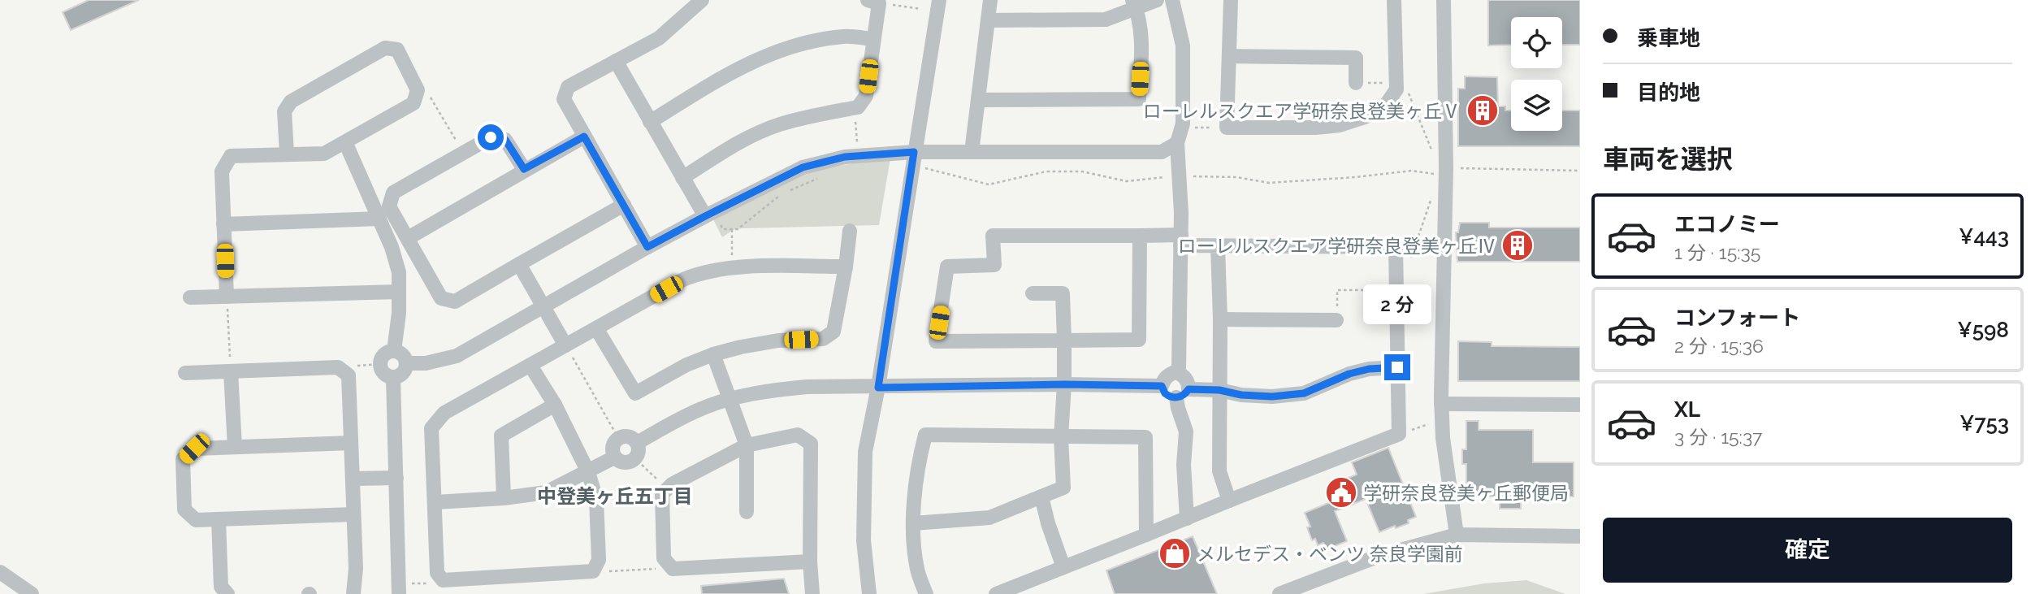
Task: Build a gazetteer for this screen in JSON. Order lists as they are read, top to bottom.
{
  "districts": ["中登美ヶ丘五丁目"],
  "places": {
    "building": ["ローレルスクエア学研奈良登美ヶ丘Ⅴ", "ローレルスクエア学研奈良登美ヶ丘Ⅳ"],
    "public building": ["学研奈良登美ヶ丘郵便局"],
    "shop": ["メルセデス・ベンツ 奈良学園前"]
  },
  "page": {
    "banner": ["乗車地", "目的地"],
    "heading": "車両を選択",
    "list": [
      {
        "name": "エコノミー",
        "note": "1 分 · 15:35",
        "value": "¥443"
      },
      {
        "name": "コンフォート",
        "note": "2 分 · 15:36",
        "value": "¥598"
      },
      {
        "name": "XL",
        "note": "3 分 · 15:37",
        "value": "¥753"
      }
    ],
    "bubble": "2 分",
    "buttons": "確定"
  }
}
